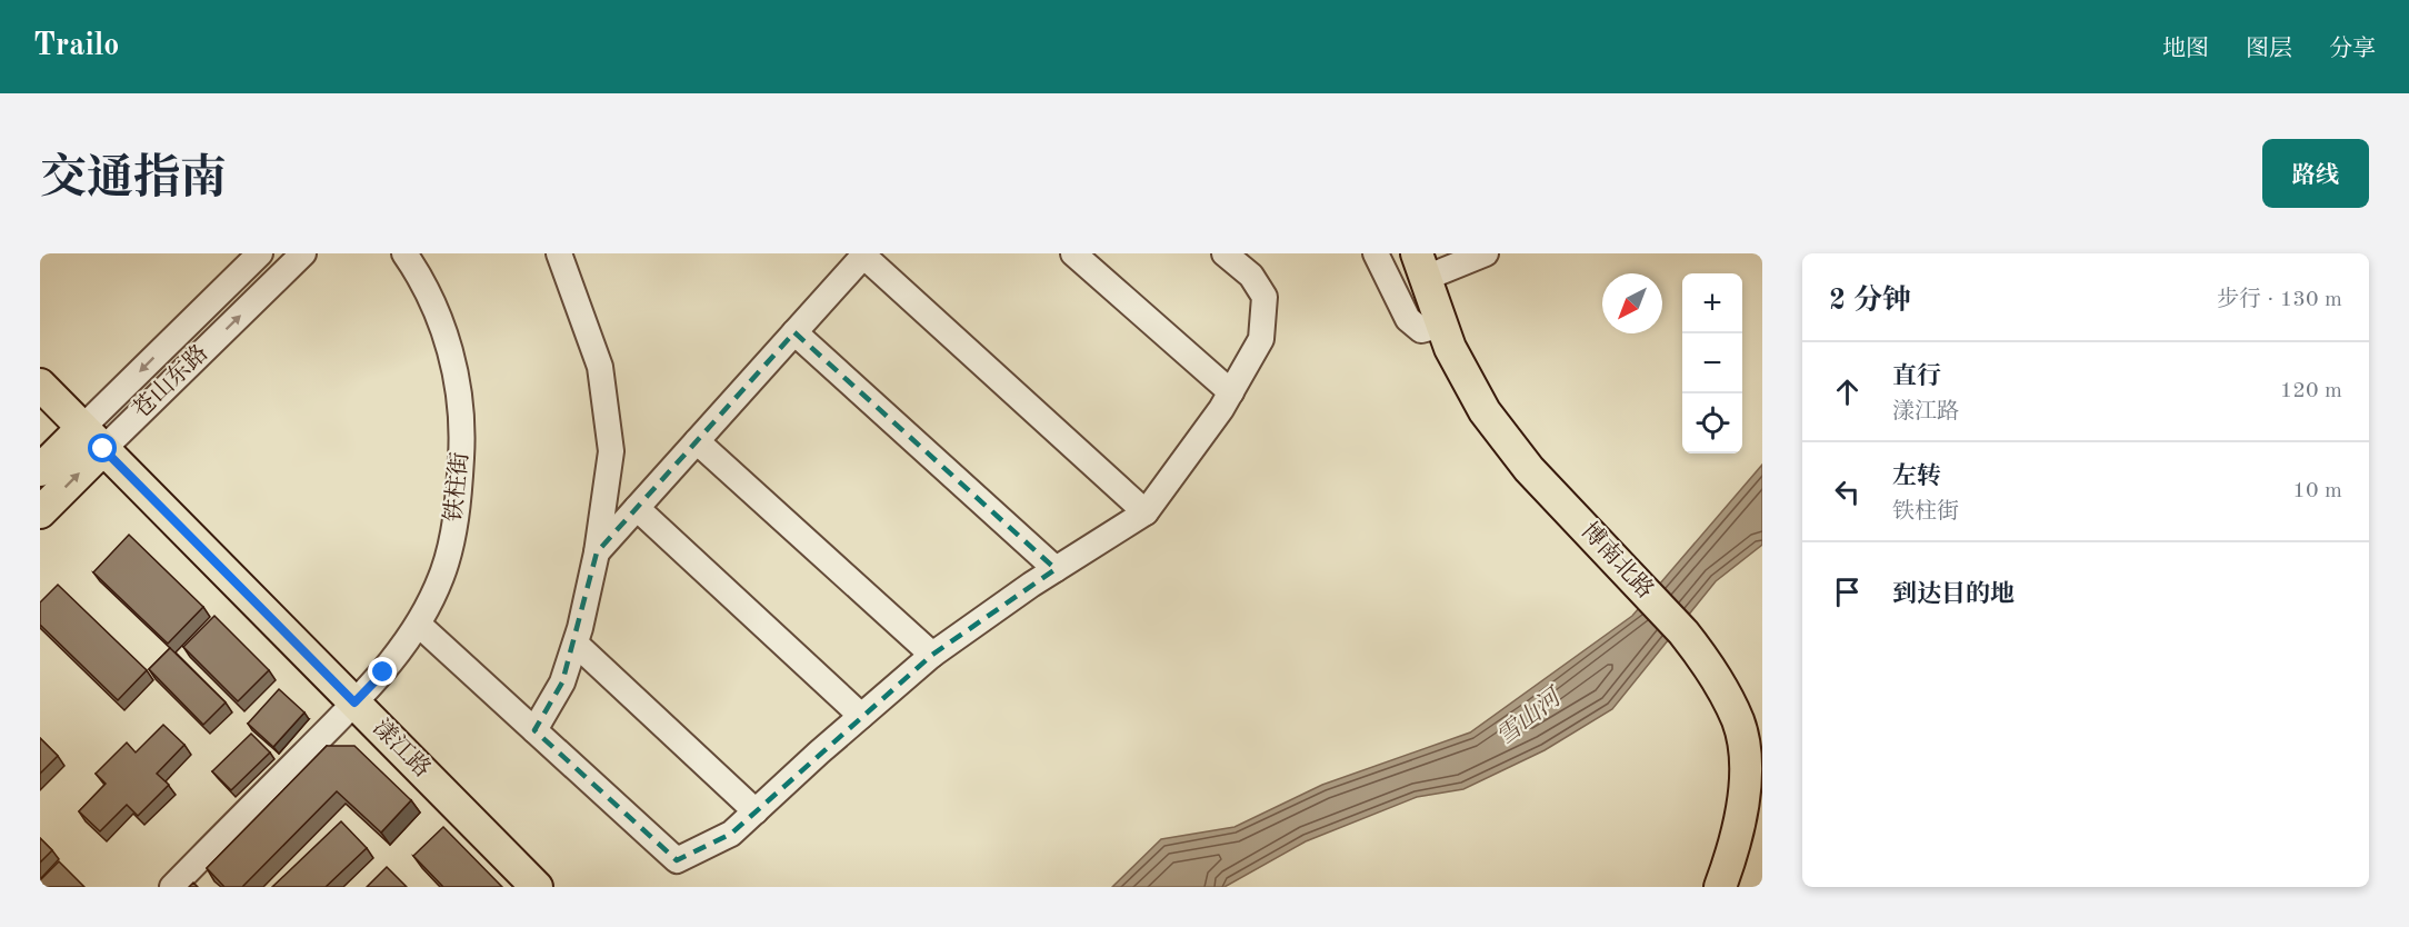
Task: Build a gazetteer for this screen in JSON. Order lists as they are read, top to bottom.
{
  "streets": {
    "main road": ["苍山东路", "博南北路", "漾江路"],
    "street": ["铁柱街"]
  },
  "crossings": [
    ["苍山东路", "漾江路"],
    ["铁柱街", "漾江路"]
  ],
  "water": ["雪山河"],
  "north": "bottom left",
  "page": {
    "header": "Trailo",
    "nav": ["地图", "图层", "分享"],
    "title": "交通指南",
    "buttons": "路线",
    "heading": ["2 分钟", "步行 · 130 m"],
    "map_buttons": ["+", "−"],
    "list": [
      ["直行", "漾江路", "120 m"],
      ["左转", "铁柱街", "10 m"],
      "到达目的地"
    ]
  }
}
